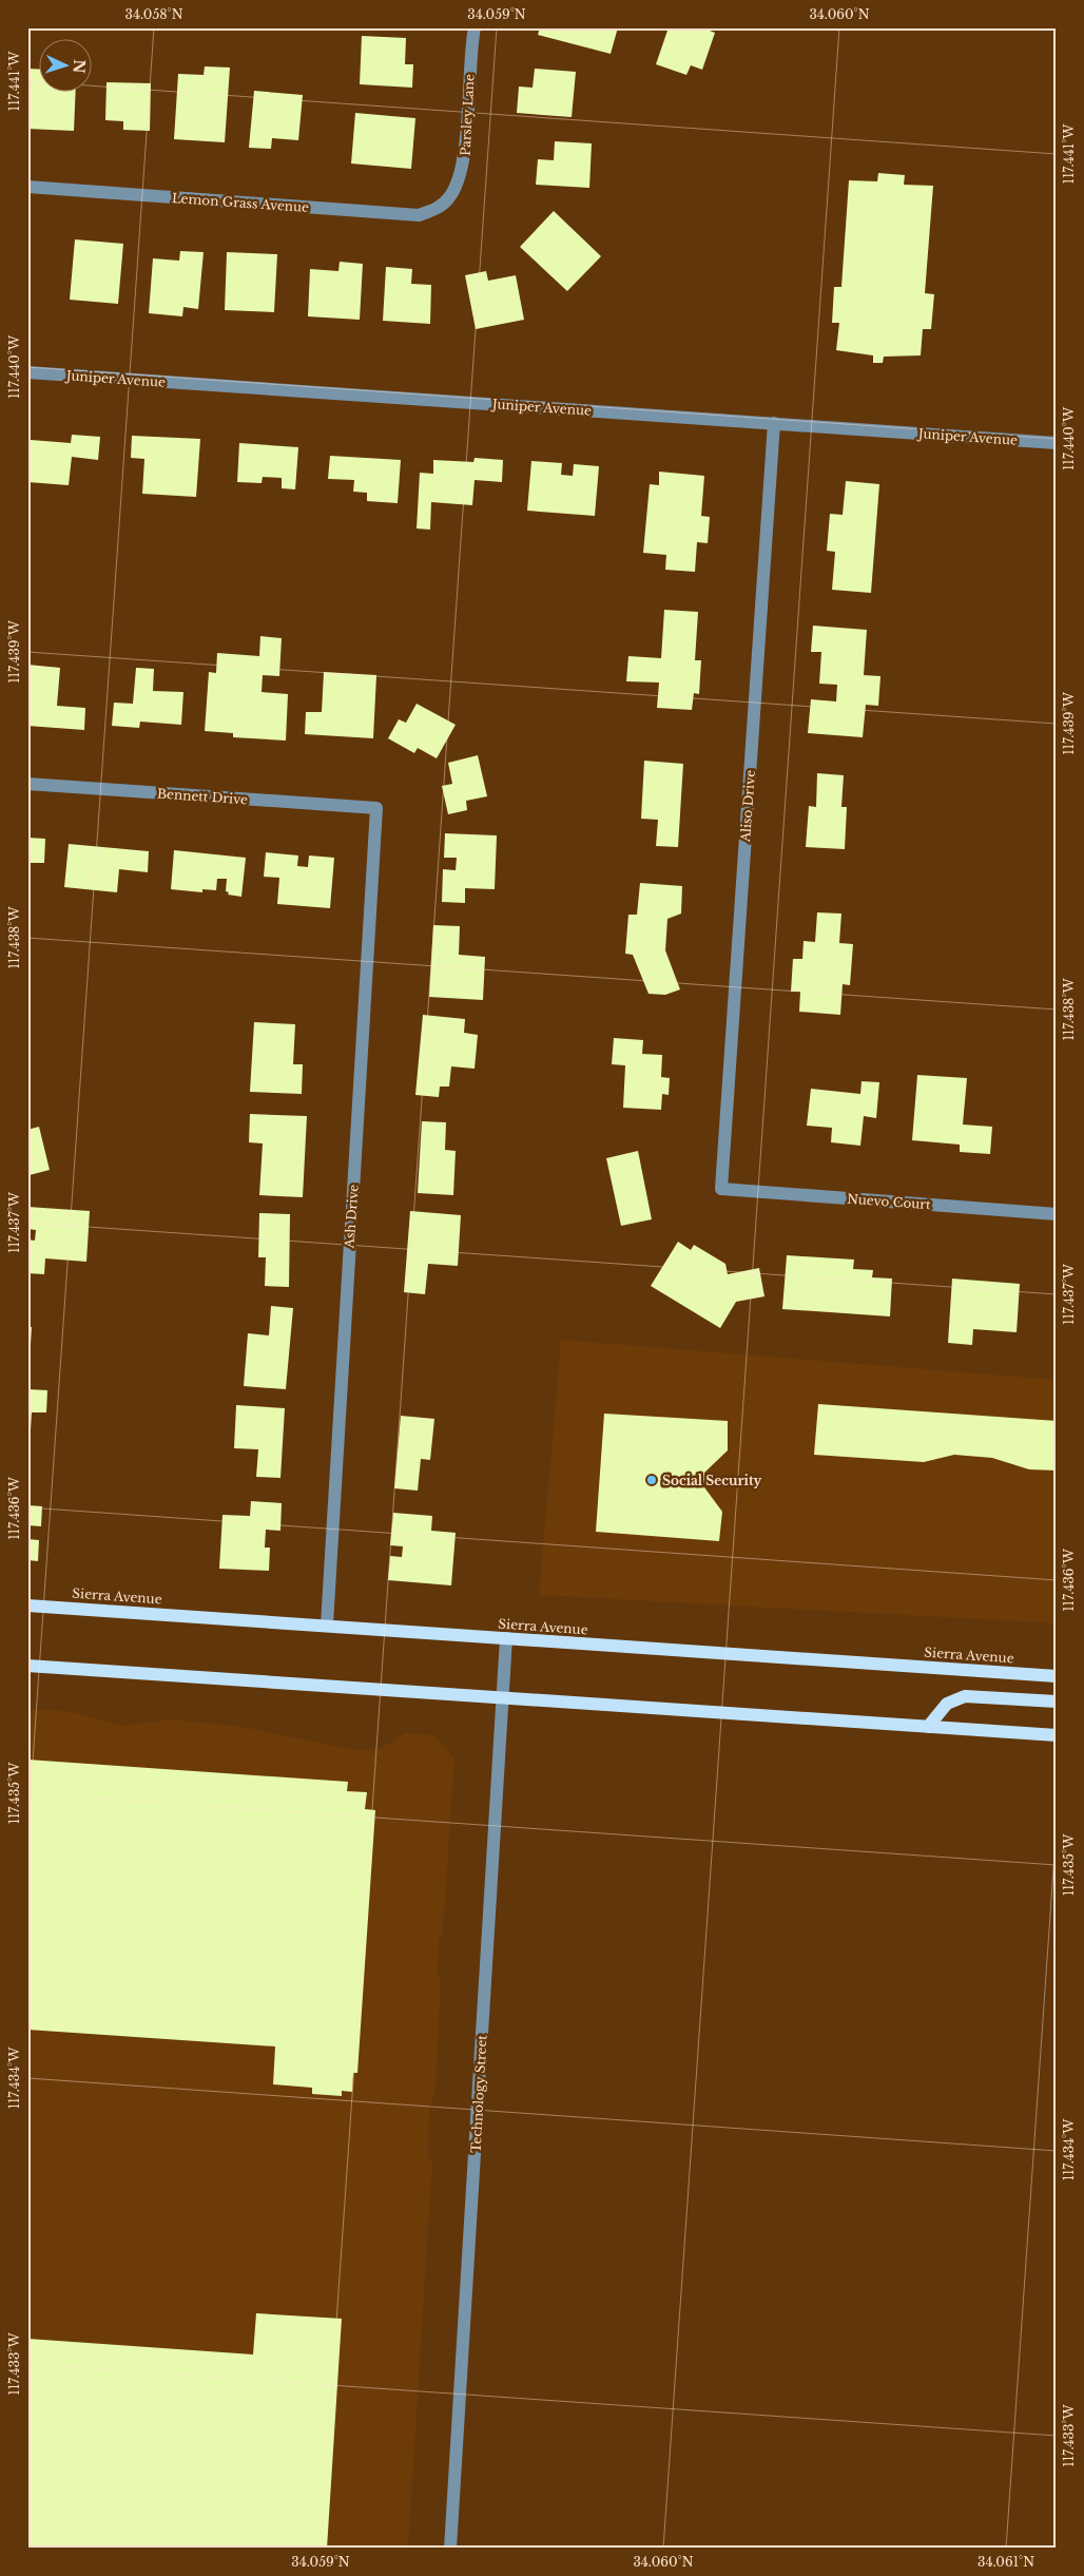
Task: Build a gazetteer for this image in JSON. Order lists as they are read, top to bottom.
{
  "streets": {
    "main road": ["Sierra Avenue"],
    "street": [
      "Parsley Lane",
      "Lemon Grass Avenue",
      "Juniper Avenue",
      "Bennett Drive",
      "Aliso Drive",
      "Nuevo Court",
      "Ash Drive",
      "Technology Street"
    ]
  },
  "crossings": [
    ["Parsley Lane", "Lemon Grass Avenue"],
    ["Juniper Avenue", "Aliso Drive"],
    ["Bennett Drive", "Ash Drive"],
    ["Aliso Drive", "Nuevo Court"],
    ["Ash Drive", "Sierra Avenue"],
    ["Sierra Avenue", "Technology Street"]
  ],
  "places": ["Social Security"],
  "north": "right",
  "coordinates": [
    "34.058°N",
    "34.059°N",
    "34.060°N",
    "117.441°W",
    "117.440°W",
    "117.439°W",
    "117.438°W",
    "117.437°W",
    "117.436°W",
    "117.435°W",
    "117.434°W",
    "117.433°W",
    "34.061°N"
  ]
}
